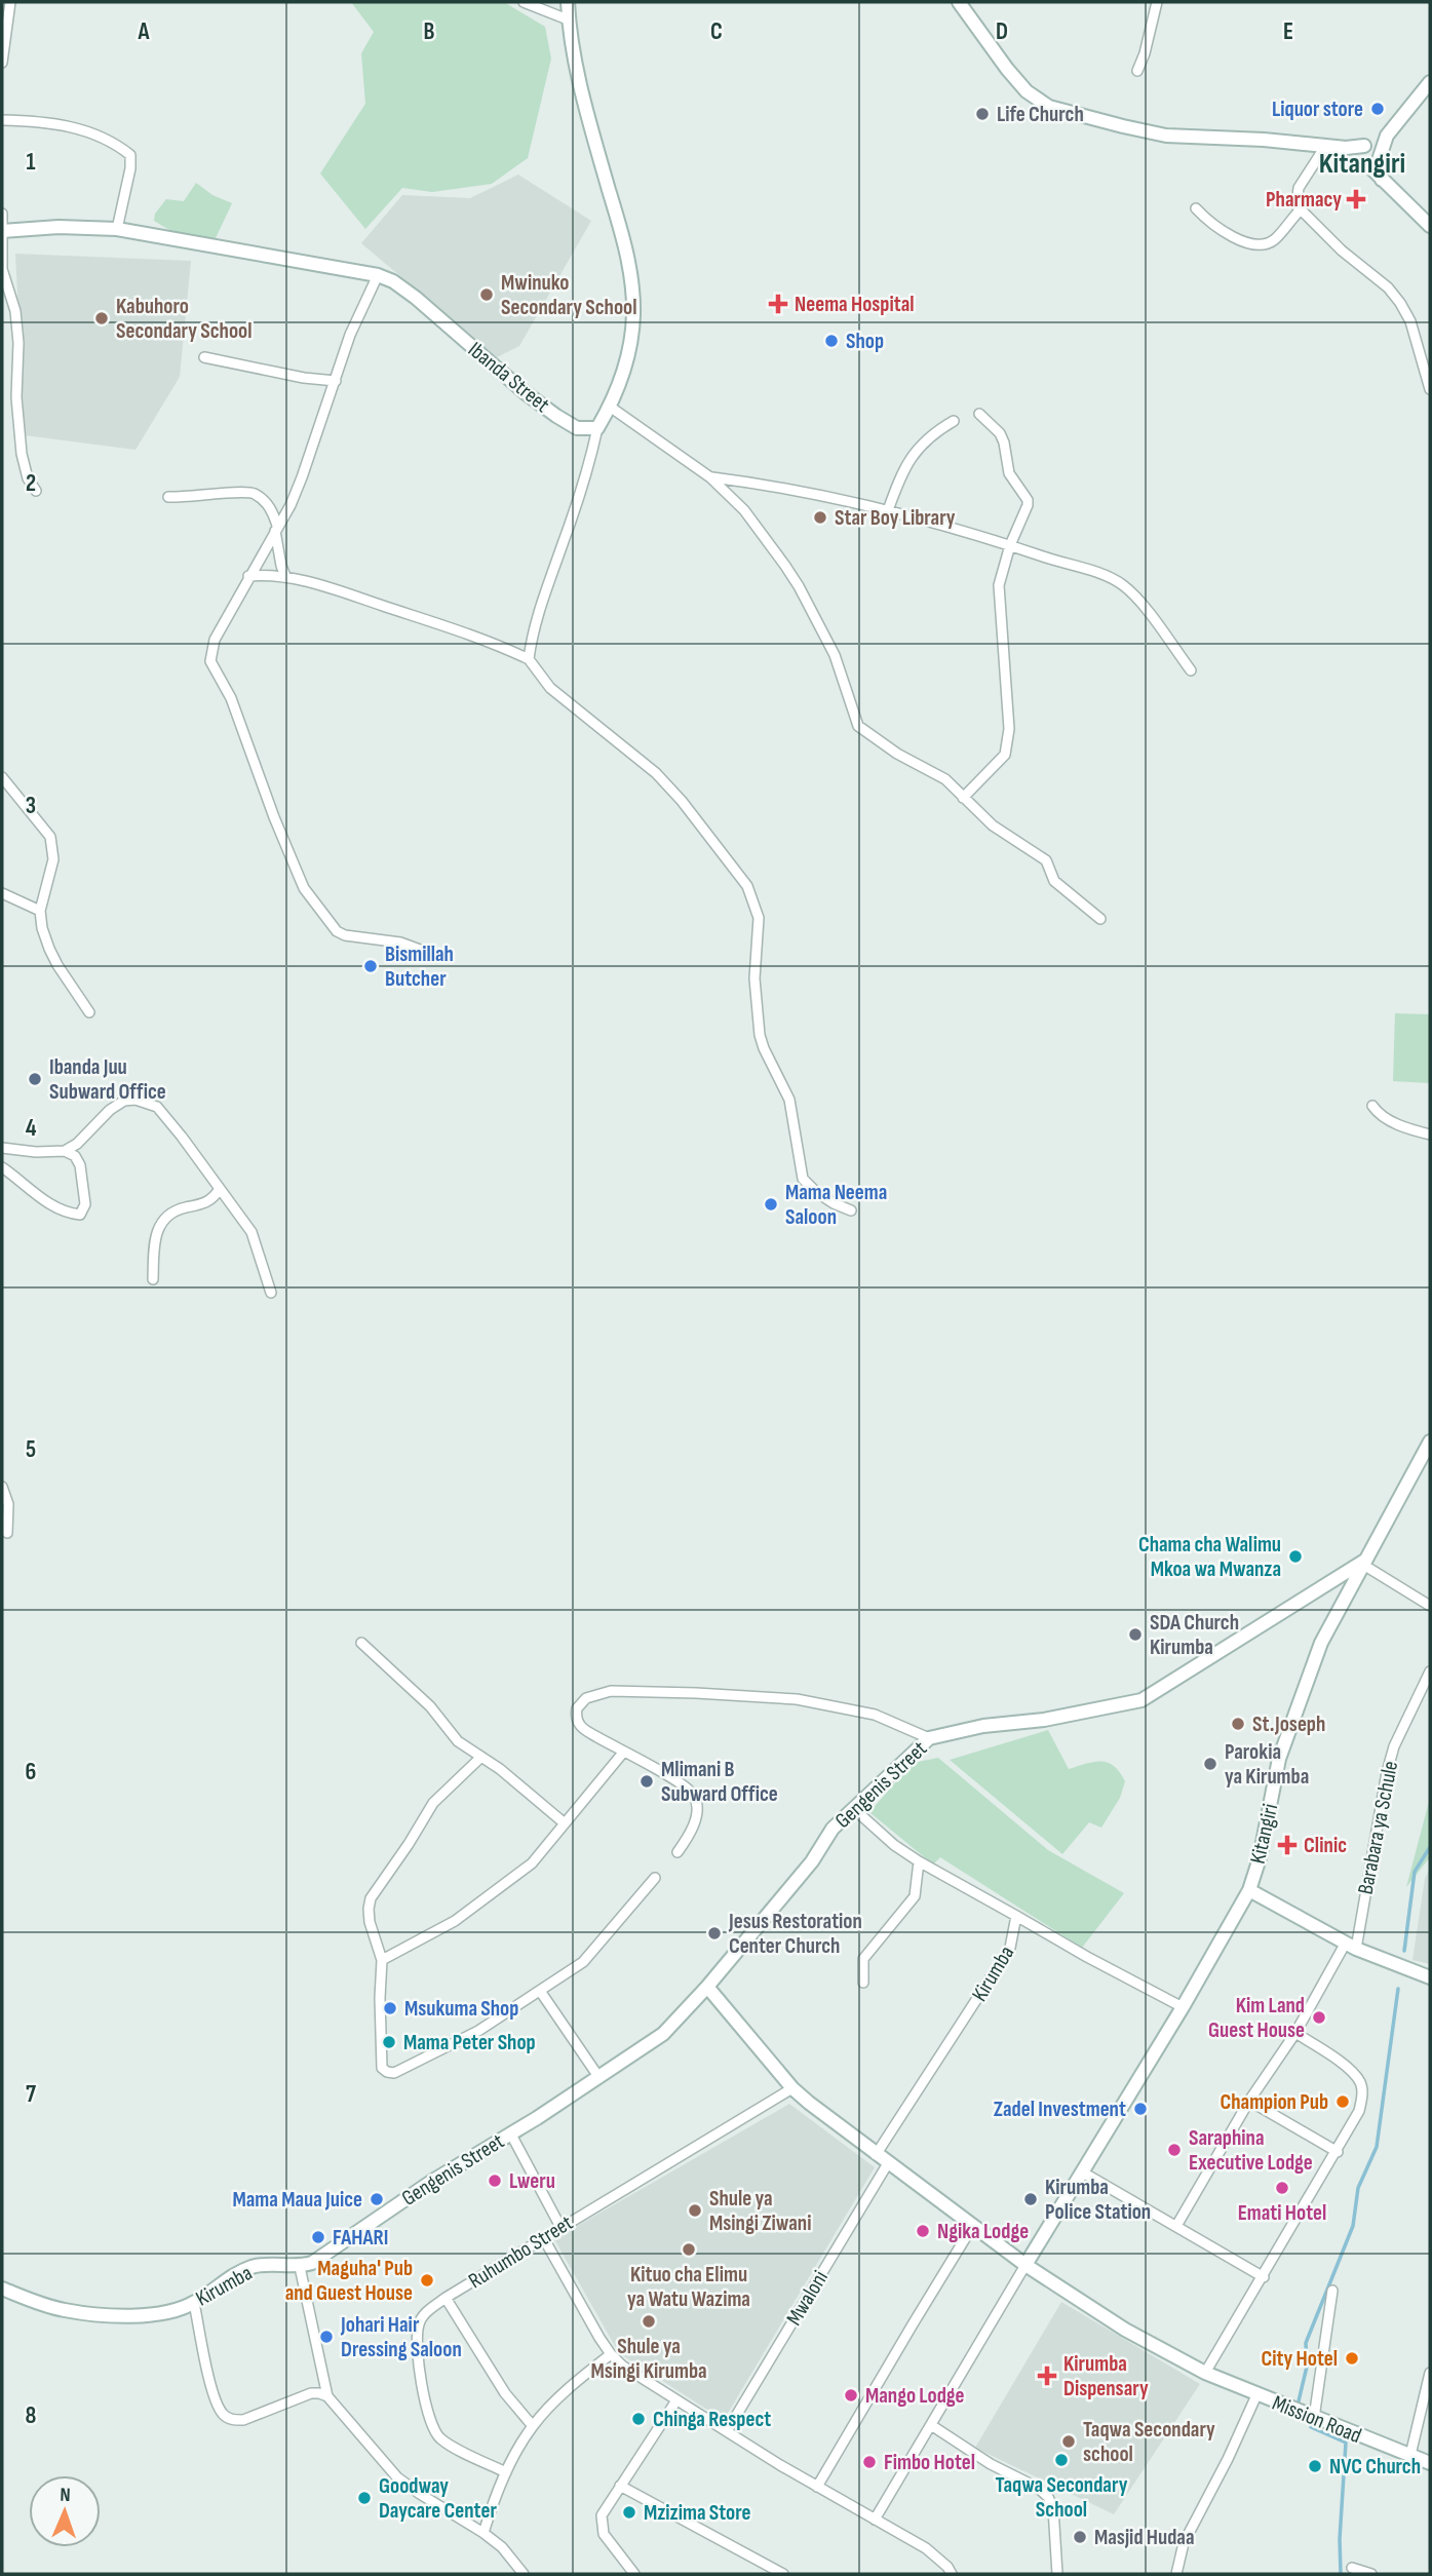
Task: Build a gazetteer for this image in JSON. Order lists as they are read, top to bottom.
{
  "streets": {
    "street": [
      "Ibanda Street",
      "Gengenis Street",
      "Barabara ya Schule",
      "Kitangiri",
      "Kirumba",
      "Ruhumbo Street",
      "Mwaloni",
      "Mission Road"
    ]
  },
  "crossings": [
    ["Gengenis Street", "Kitangiri"],
    ["Gengenis Street", "Kirumba"],
    ["Kitangiri", "Mission Road"]
  ],
  "districts": ["Kitangiri"],
  "places": {
    "other": [
      "Liquor store",
      "Life Church",
      "Mwinuko Secondary School",
      "Kabuhoro Secondary School",
      "Shop",
      "Star Boy Library",
      "Bismillah Butcher",
      "Ibanda Juu Subward Office",
      "Mama Neema Saloon",
      "Chama cha Walimu Mkoa wa Mwanza",
      "SDA Church Kirumba",
      "St.Joseph",
      "Parokia ya Kirumba",
      "Mlimani B Subward Office",
      "Jesus Restoration Center Church",
      "Msukuma Shop",
      "Kim Land Guest House",
      "Mama Peter Shop",
      "Champion Pub",
      "Zadel Investment",
      "Saraphina Executive Lodge",
      "Lweru",
      "Emati Hotel",
      "Mama Maua Juice",
      "Kirumba Police Station",
      "Shule ya Msingi Ziwani",
      "Ngika Lodge",
      "FAHARI",
      "Kituo cha Elimu ya Watu Wazima",
      "Maguha' Pub and Guest House",
      "Shule ya Msingi Kirumba",
      "Johari Hair Dressing Saloon",
      "City Hotel",
      "Mango Lodge",
      "Chinga Respect",
      "Taqwa Secondary school",
      "Taqwa Secondary School",
      "Fimbo Hotel",
      "NVC Church",
      "Goodway Daycare Center",
      "Mzizima Store",
      "Masjid Hudaa"
    ],
    "health": [
      "Pharmacy",
      "Neema Hospital",
      "Clinic",
      "Kirumba Dispensary"
    ]
  },
  "north": "top",
  "grid": {
    "columns": [
      "A",
      "B",
      "C",
      "D",
      "E"
    ],
    "rows": [
      "1",
      "2",
      "3",
      "4",
      "5",
      "6",
      "7",
      "8"
    ]
  }
}
